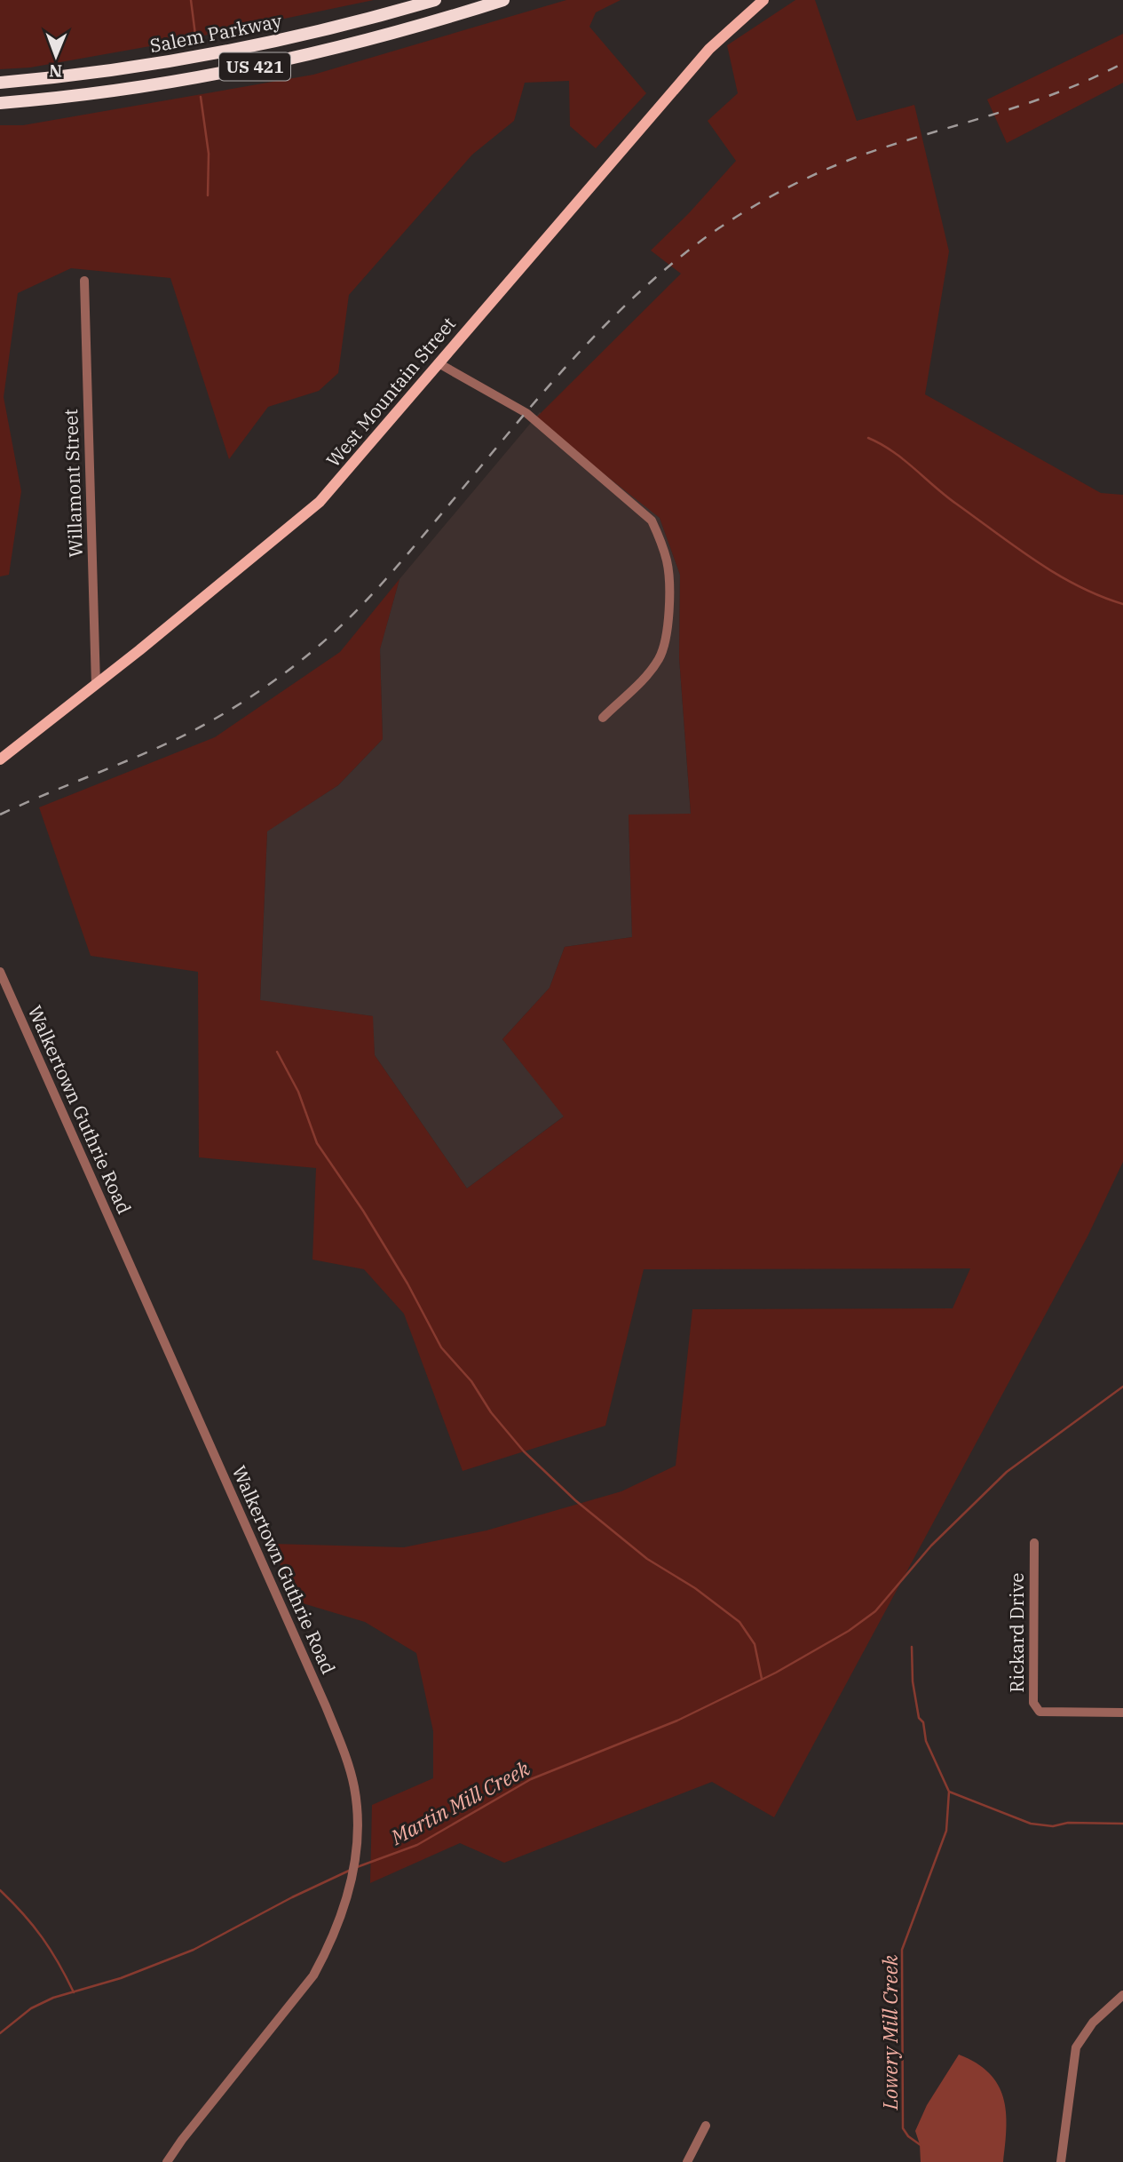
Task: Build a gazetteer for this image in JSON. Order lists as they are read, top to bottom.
{
  "streets": {
    "highway": ["Salem Parkway", "US 421"],
    "main road": ["West Mountain Street"],
    "street": ["Willamont Street", "Walkertown Guthrie Road", "Rickard Drive"]
  },
  "crossings": [
    ["West Mountain Street", "Willamont Street"]
  ],
  "water": ["Martin Mill Creek", "Lowery Mill Creek"],
  "north": "bottom"
}
